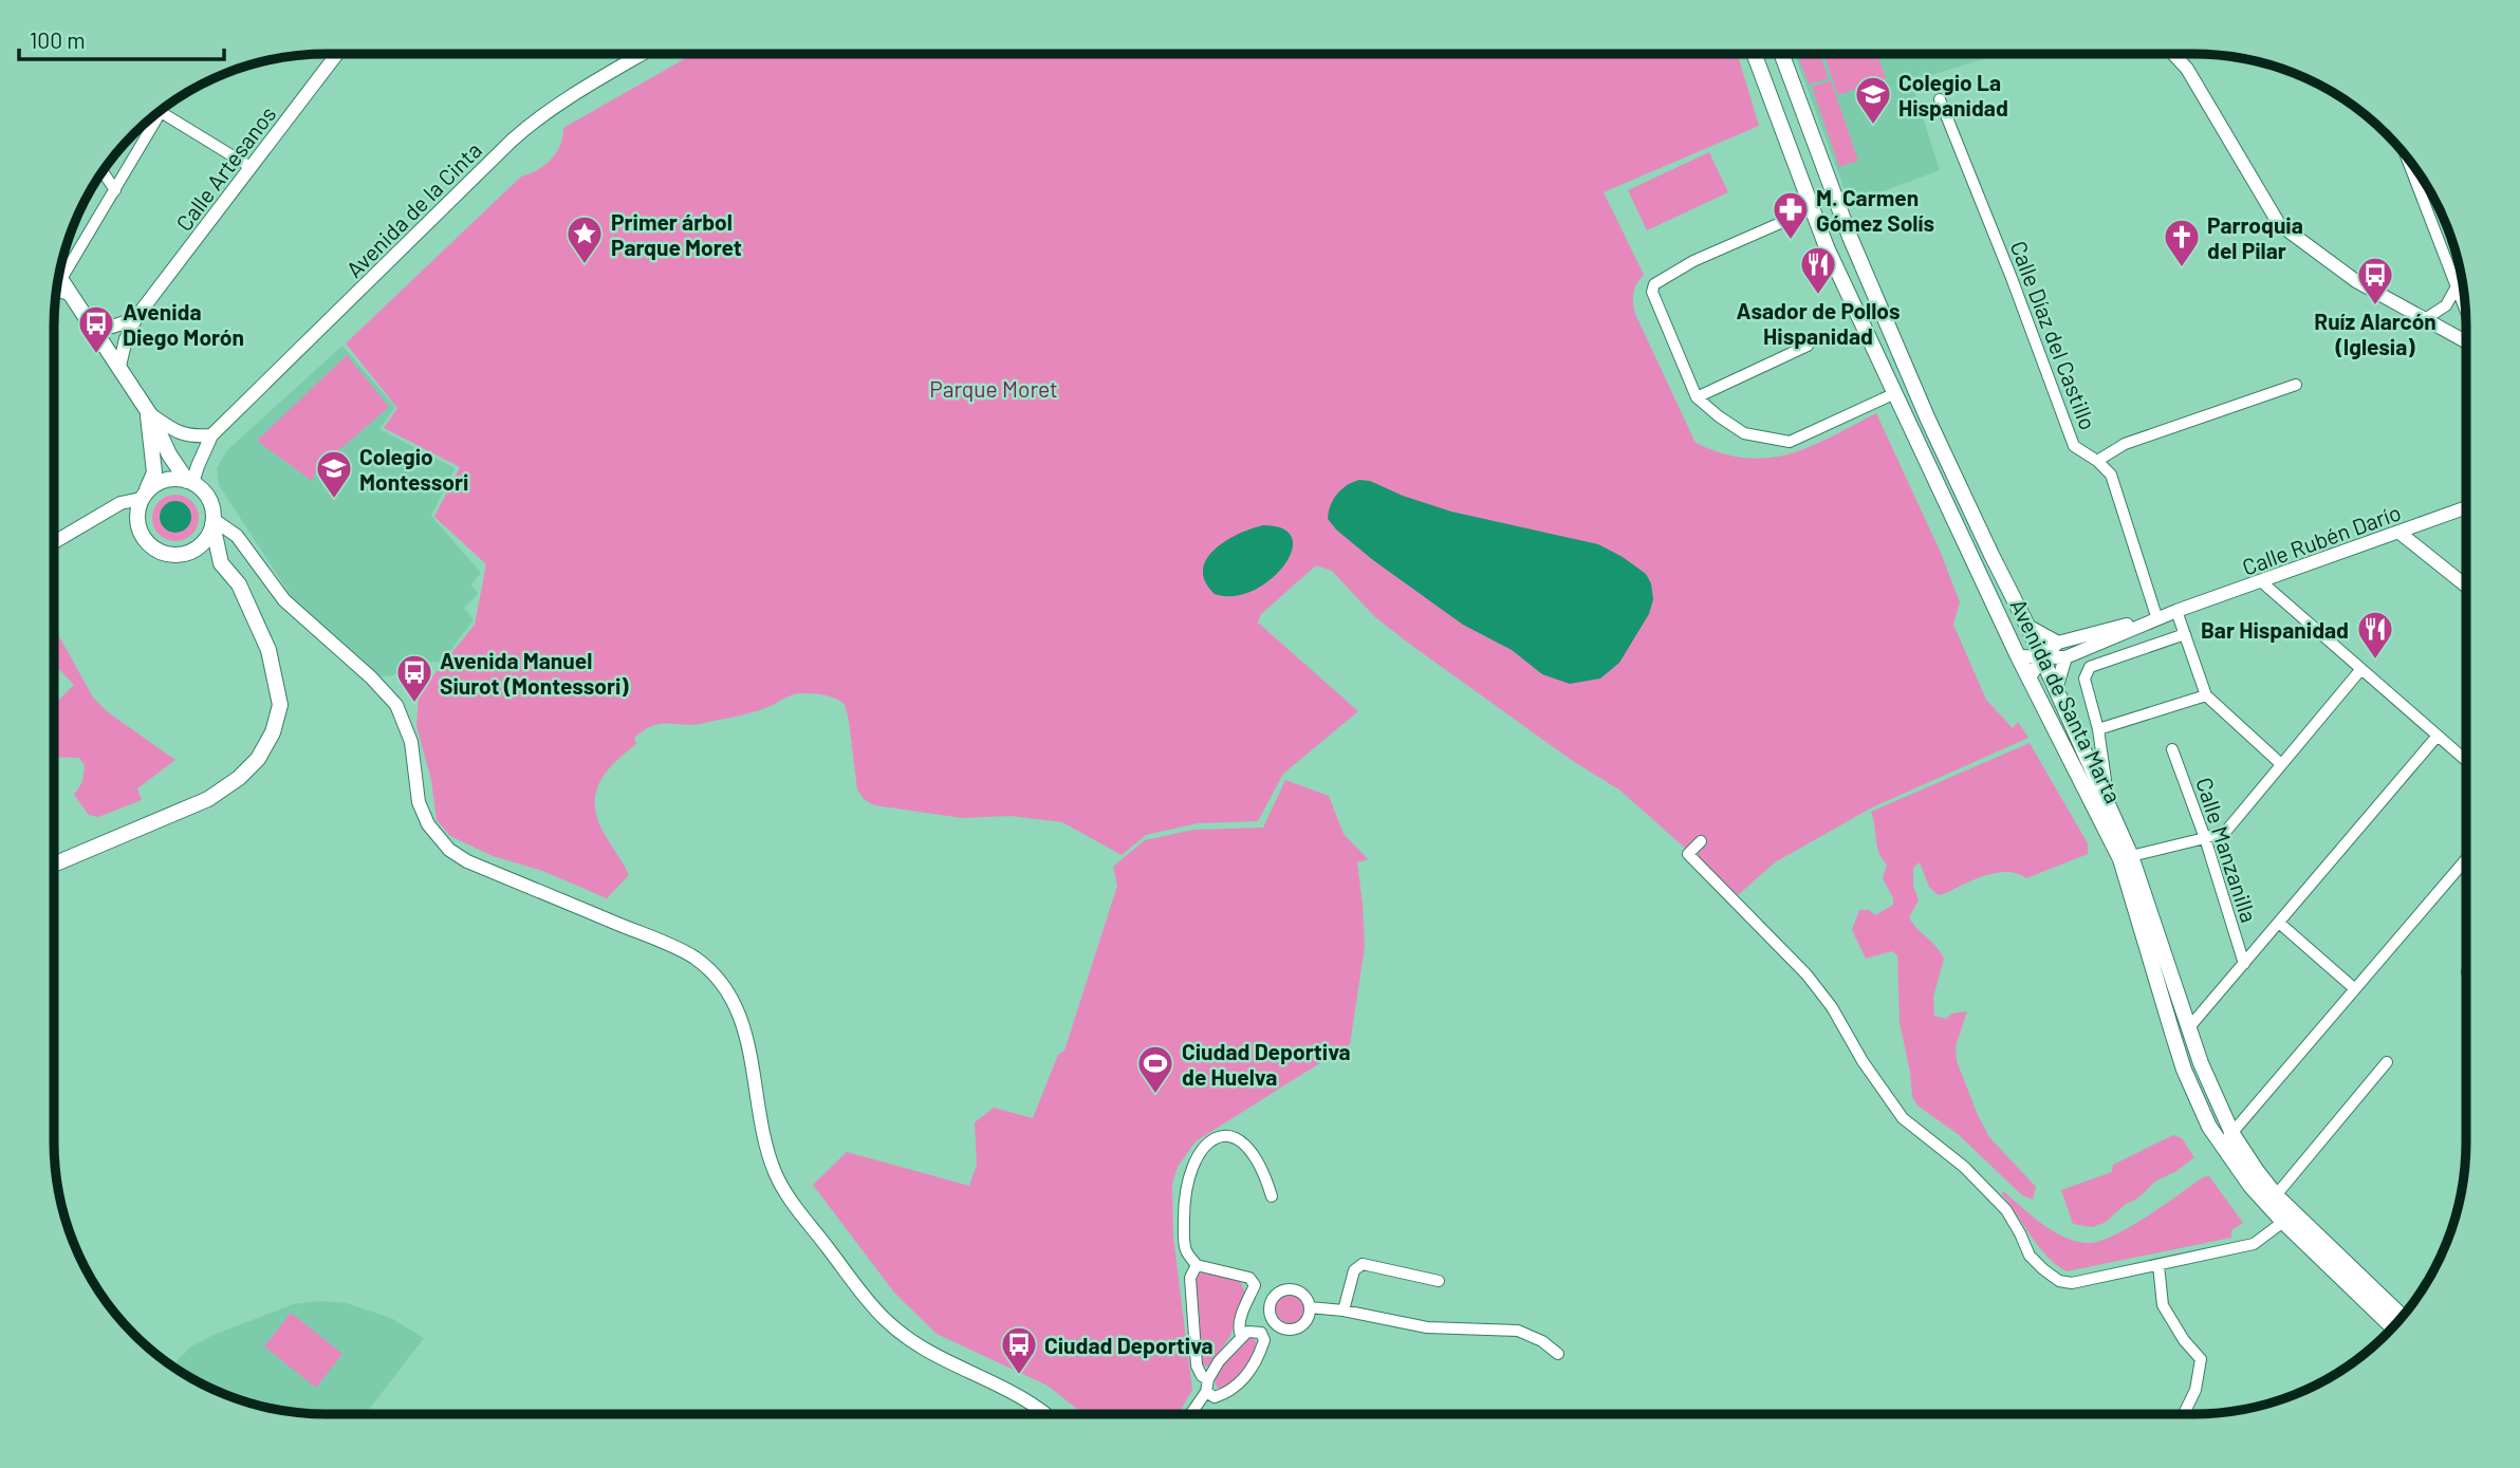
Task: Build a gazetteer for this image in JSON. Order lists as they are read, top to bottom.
{
  "streets": {
    "main road": ["Avenida de Santa Marta"],
    "street": [
      "Calle Artesanos",
      "Avenida de la Cinta",
      "Calle Díaz del Castillo",
      "Calle Rubén Darío",
      "Calle Manzanilla"
    ]
  },
  "crossings": [
    ["Calle Díaz del Castillo", "Calle Rubén Darío"],
    ["Calle Rubén Darío", "Avenida de Santa Marta"]
  ],
  "parks": ["Parque Moret"],
  "places": {
    "school or university": ["Colegio La Hispanidad", "Colegio Montessori"],
    "pharmacy": ["M. Carmen Gómez Solís"],
    "place": ["Primer árbol Parque Moret"],
    "church": ["Parroquia del Pilar"],
    "restaurant": ["Asador de Pollos Hispanidad", "Bar Hispanidad"],
    "bus stop": [
      "Ruíz Alarcón (Iglesia)",
      "Avenida Diego Morón",
      "Avenida Manuel Siurot (Montessori)",
      "Ciudad Deportiva"
    ],
    "sports": ["Ciudad Deportiva de Huelva"]
  },
  "scale_bar": "100 m"
}
